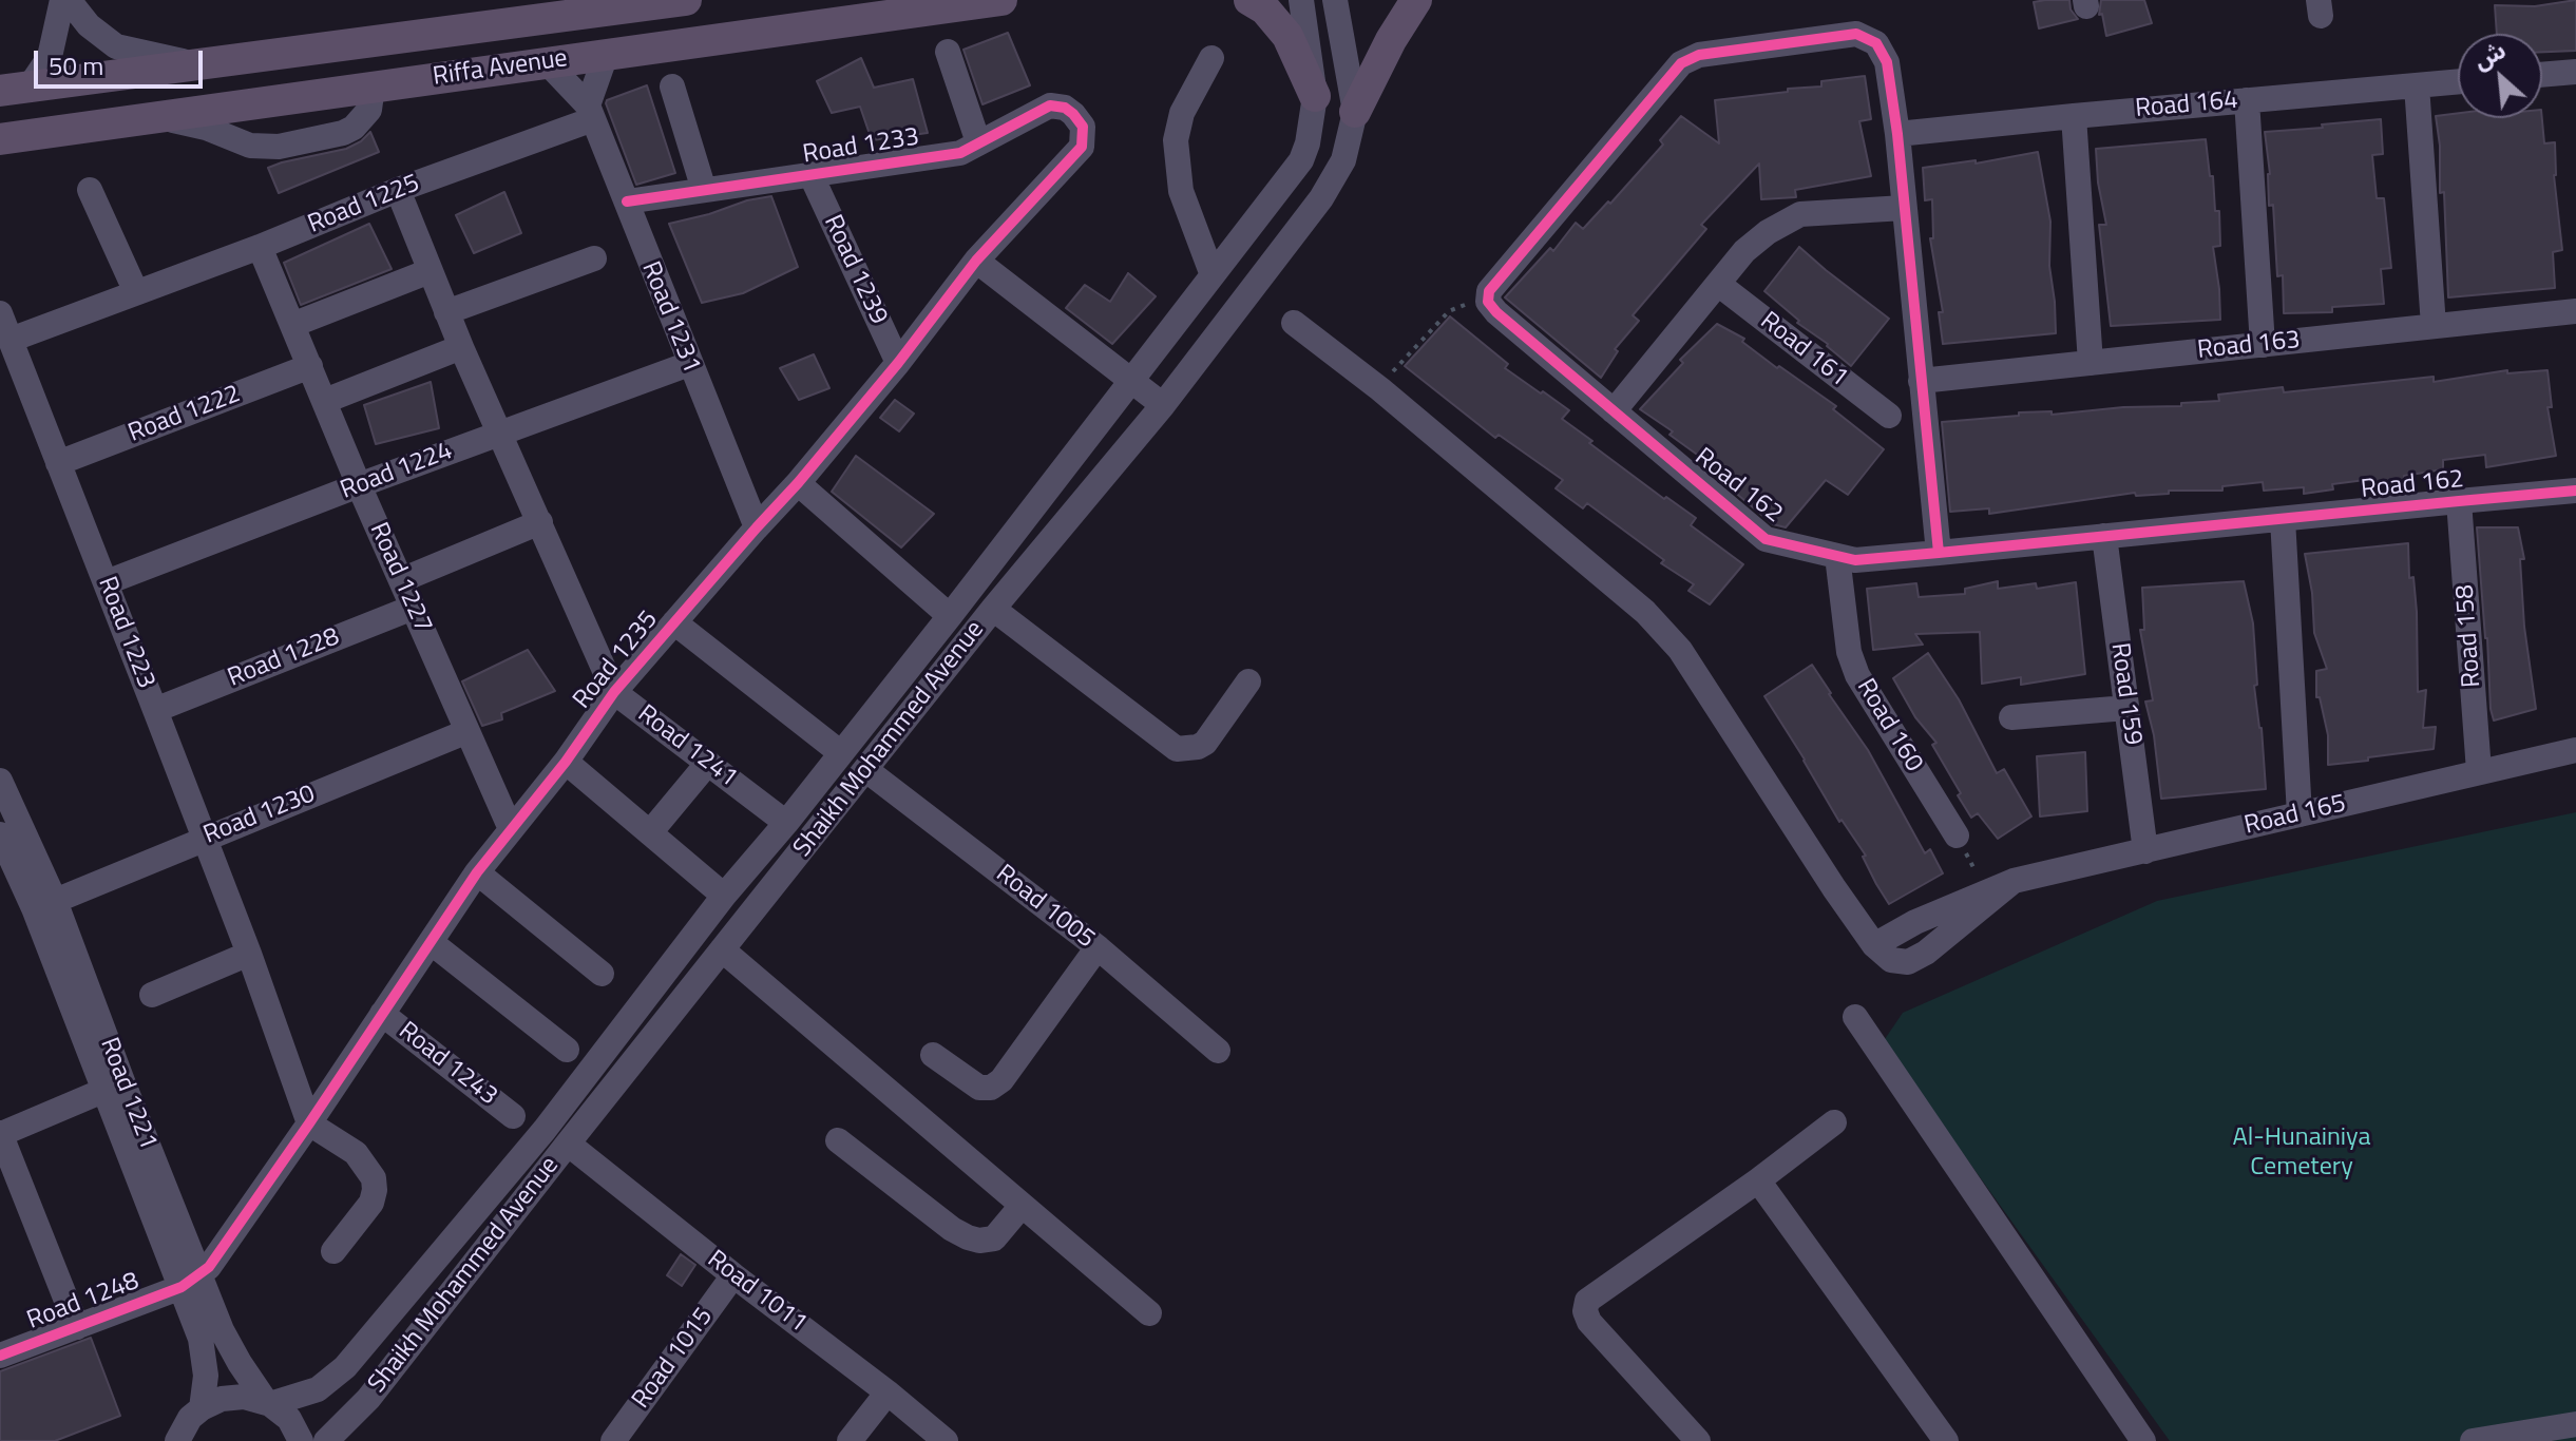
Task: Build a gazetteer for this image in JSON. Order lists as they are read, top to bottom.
{
  "streets": {
    "main road": ["Riffa Avenue"],
    "street": [
      "Road 164",
      "Road 1233",
      "Road 1225",
      "Road 1239",
      "Road 1231",
      "Road 163",
      "Road 161",
      "Road 1222",
      "Road 1224",
      "Road 162",
      "Road 1227",
      "Road 1223",
      "Road 158",
      "Road 1228",
      "Road 1235",
      "Road 159",
      "Road 160",
      "Shaikh Mohammed Avenue",
      "Road 1241",
      "Road 1230",
      "Road 165",
      "Road 1005",
      "Road 1243",
      "Road 1221",
      "Road 1011",
      "Road 1248",
      "Road 1015"
    ]
  },
  "crossings": [
    ["Riffa Avenue", "Road 1231"],
    ["Road 1233", "Road 1239"],
    ["Road 1233", "Road 1231"],
    ["Road 1233", "Road 1235"],
    ["Road 1225", "Road 1231"],
    ["Road 1225", "Road 1227"],
    ["Road 1225", "Road 1223"],
    ["Road 1225", "Road 1241"],
    ["Road 1239", "Road 1235"],
    ["Road 1231", "Road 1224"],
    ["Road 1231", "Road 1235"],
    ["Road 1222", "Road 1227"],
    ["Road 1222", "Road 1223"],
    ["Road 1224", "Road 1227"],
    ["Road 1224", "Road 1223"],
    ["Road 1224", "Road 1241"],
    ["Road 162", "Road 158"],
    ["Road 162", "Road 159"],
    ["Road 162", "Road 160"],
    ["Road 1227", "Road 1228"],
    ["Road 1227", "Road 1235"],
    ["Road 1227", "Road 1230"],
    ["Road 1223", "Road 1228"],
    ["Road 1223", "Road 1235"],
    ["Road 1223", "Road 1230"],
    ["Road 158", "Road 165"],
    ["Road 1235", "Shaikh Mohammed Avenue"],
    ["Road 1235", "Road 1241"],
    ["Road 1235", "Road 1243"],
    ["Road 1235", "Road 1221"],
    ["Road 1235", "Road 1248"],
    ["Road 159", "Road 165"],
    ["Shaikh Mohammed Avenue", "Road 1241"],
    ["Shaikh Mohammed Avenue", "Road 1005"],
    ["Shaikh Mohammed Avenue", "Road 1221"],
    ["Shaikh Mohammed Avenue", "Road 1011"],
    ["Road 1230", "Road 1221"],
    ["Road 1221", "Road 1248"],
    ["Road 1011", "Road 1015"]
  ],
  "parks": ["Al-Hunainiya Cemetery"],
  "scale_bar": "50 m",
  "north": "top left"
}
